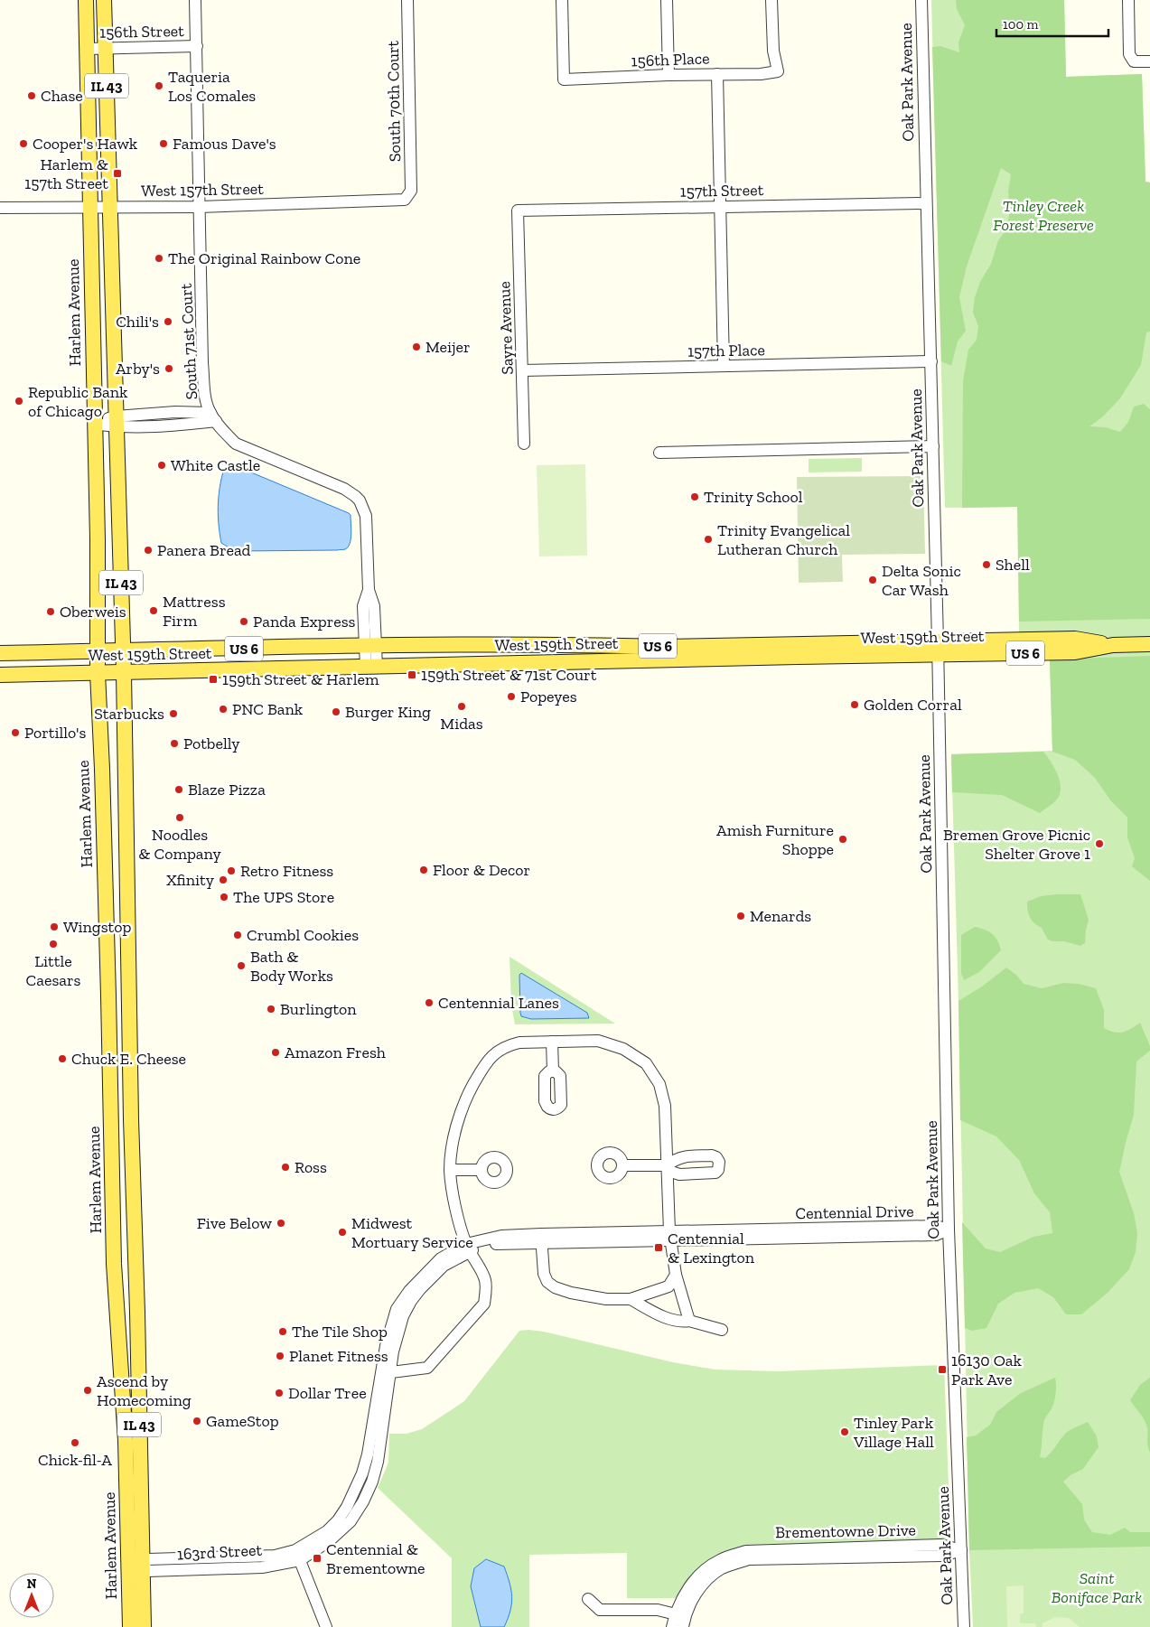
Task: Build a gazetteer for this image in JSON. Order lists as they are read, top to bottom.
{
  "streets": {
    "main road": [
      "IL 43",
      "Harlem Avenue",
      "West 159th Street",
      "US 6"
    ],
    "street": [
      "156th Street",
      "156th Place",
      "Oak Park Avenue",
      "South 70th Court",
      "West 157th Street",
      "157th Street",
      "Sayre Avenue",
      "South 71st Court",
      "157th Place",
      "Centennial Drive",
      "Brementowne Drive",
      "163rd Street"
    ]
  },
  "crossings": [
    ["156th Street", "Harlem Avenue"],
    ["156th Street", "South 71st Court"],
    ["Oak Park Avenue", "157th Street"],
    ["Oak Park Avenue", "157th Place"],
    ["Oak Park Avenue", "West 159th Street"],
    ["Oak Park Avenue", "Centennial Drive"],
    ["Oak Park Avenue", "Brementowne Drive"],
    ["South 70th Court", "West 157th Street"],
    ["West 157th Street", "Harlem Avenue"],
    ["West 157th Street", "South 71st Court"],
    ["157th Street", "Sayre Avenue"],
    ["Harlem Avenue", "West 159th Street"],
    ["Harlem Avenue", "163rd Street"],
    ["Sayre Avenue", "157th Place"],
    ["South 71st Court", "West 159th Street"],
    ["Centennial Drive", "163rd Street"]
  ],
  "parks": ["Tinley Creek Forest Preserve", "Saint Boniface Park"],
  "places": {
    "other": [
      "Taqueria Los Comales",
      "Chase",
      "Cooper's Hawk",
      "Famous Dave's",
      "The Original Rainbow Cone",
      "Chili's",
      "Meijer",
      "Arby's",
      "Republic Bank of Chicago",
      "White Castle",
      "Trinity School",
      "Trinity Evangelical Lutheran Church",
      "Panera Bread",
      "Shell",
      "Delta Sonic Car Wash",
      "Mattress Firm",
      "Oberweis",
      "Panda Express",
      "Popeyes",
      "Golden Corral",
      "Midas",
      "PNC Bank",
      "Burger King",
      "Starbucks",
      "Portillo's",
      "Potbelly",
      "Blaze Pizza",
      "Noodles & Company",
      "Amish Furniture Shoppe",
      "Bremen Grove Picnic Shelter Grove 1",
      "Floor & Decor",
      "Retro Fitness",
      "Xfinity",
      "The UPS Store",
      "Menards",
      "Wingstop",
      "Crumbl Cookies",
      "Little Caesars",
      "Bath & Body Works",
      "Centennial Lanes",
      "Burlington",
      "Amazon Fresh",
      "Chuck E. Cheese",
      "Ross",
      "Five Below",
      "Midwest Mortuary Service",
      "The Tile Shop",
      "Planet Fitness",
      "Ascend by Homecoming",
      "Dollar Tree",
      "GameStop",
      "Tinley Park Village Hall",
      "Chick-fil-A"
    ],
    "transit": [
      "Harlem & 157th Street",
      "159th Street & 71st Court",
      "159th Street & Harlem",
      "Centennial & Lexington",
      "16130 Oak Park Ave",
      "Centennial & Brementowne"
    ]
  },
  "scale_bar": "100 m",
  "north": "top"
}
